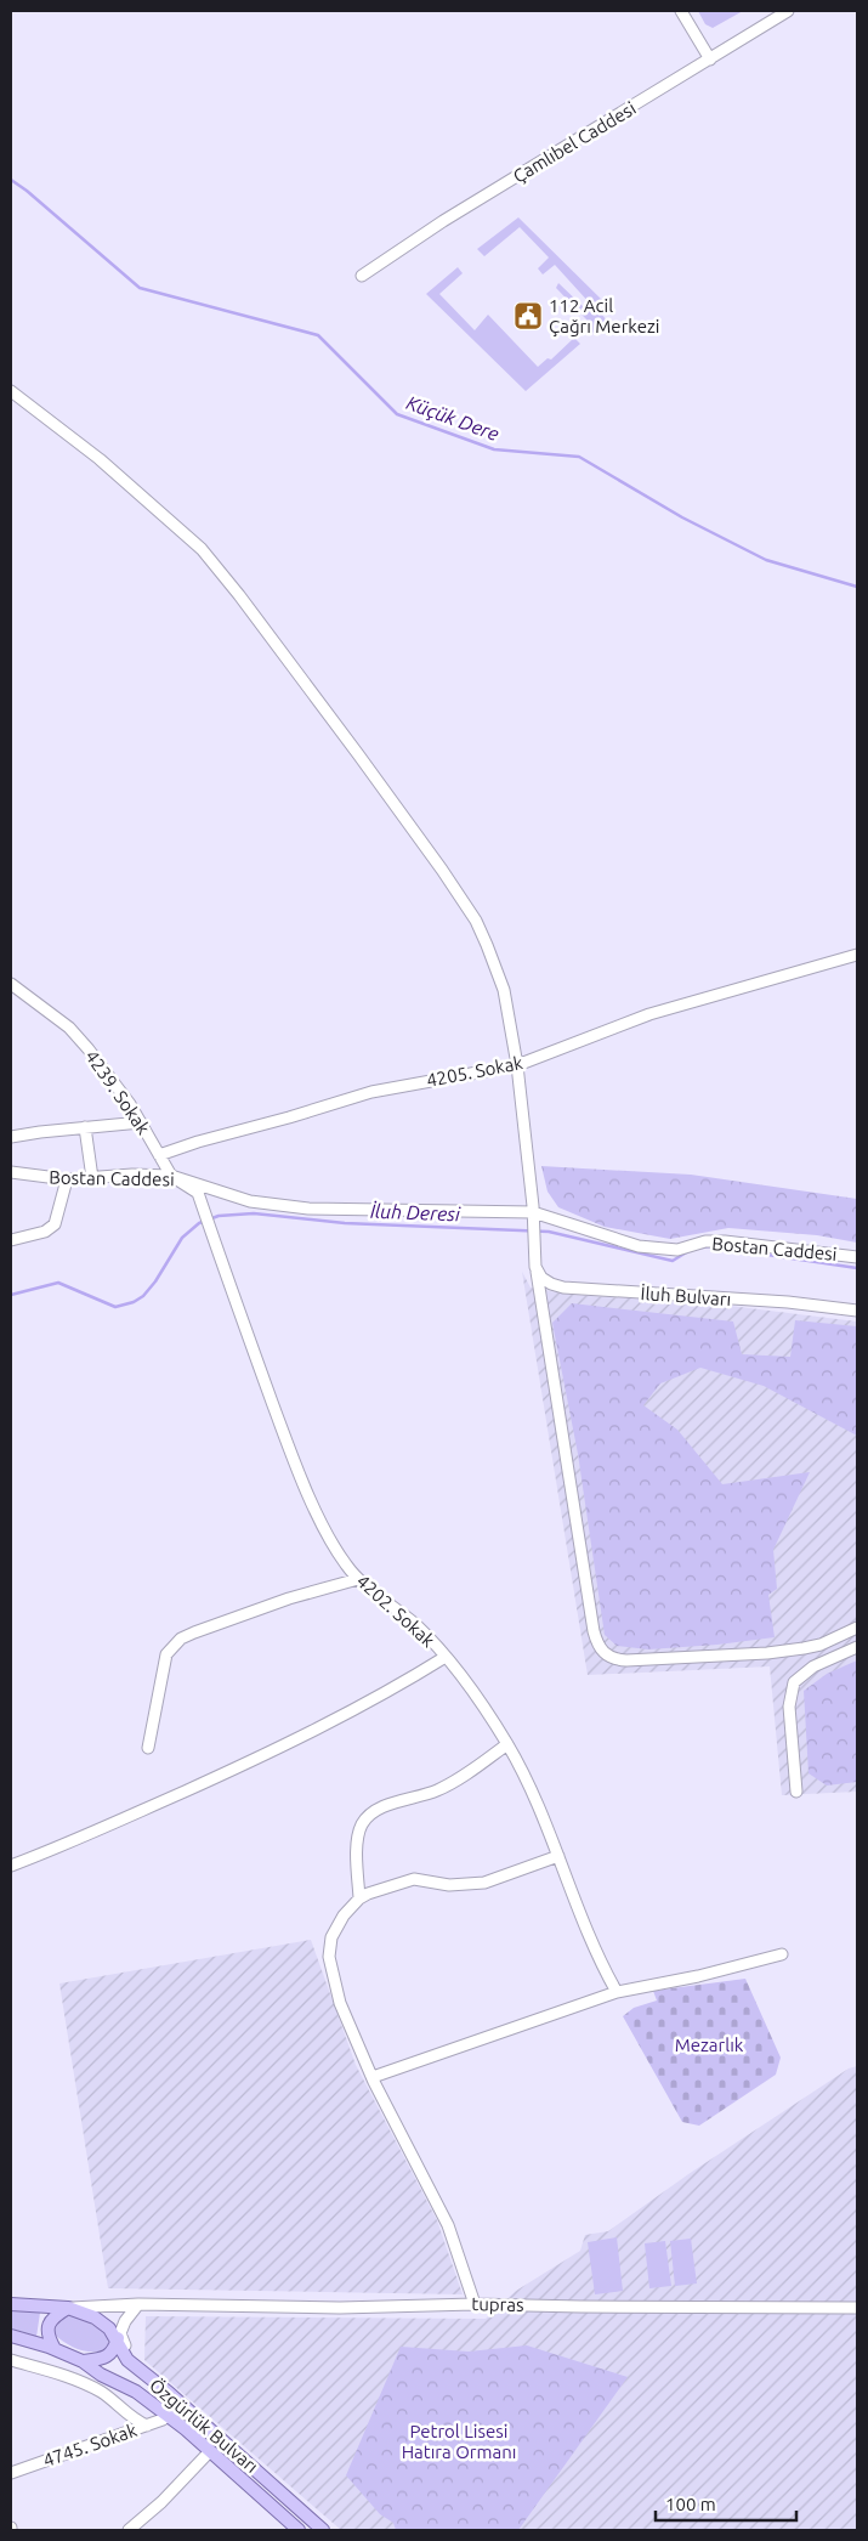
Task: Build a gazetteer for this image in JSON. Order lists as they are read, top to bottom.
{
  "streets": {
    "main road": ["Özgürlük Bulvarı"],
    "street": [
      "Çamlıbel Caddesi",
      "4205. Sokak",
      "4239. Sokak",
      "Bostan Caddesi",
      "İluh Bulvarı",
      "4202. Sokak",
      "tupras",
      "4745. Sokak"
    ]
  },
  "crossings": [
    ["4205. Sokak", "4239. Sokak"],
    ["4239. Sokak", "Bostan Caddesi"],
    ["4239. Sokak", "4202. Sokak"],
    ["tupras", "Özgürlük Bulvarı"],
    ["Özgürlük Bulvarı", "4745. Sokak"]
  ],
  "water": ["Küçük Dere", "İluh Deresi"],
  "parks": ["Mezarlık", "Petrol Lisesi Hatıra Ormanı"],
  "places": {
    "public building": ["112 Acil Çağrı Merkezi"]
  },
  "scale_bar": "100 m"
}
